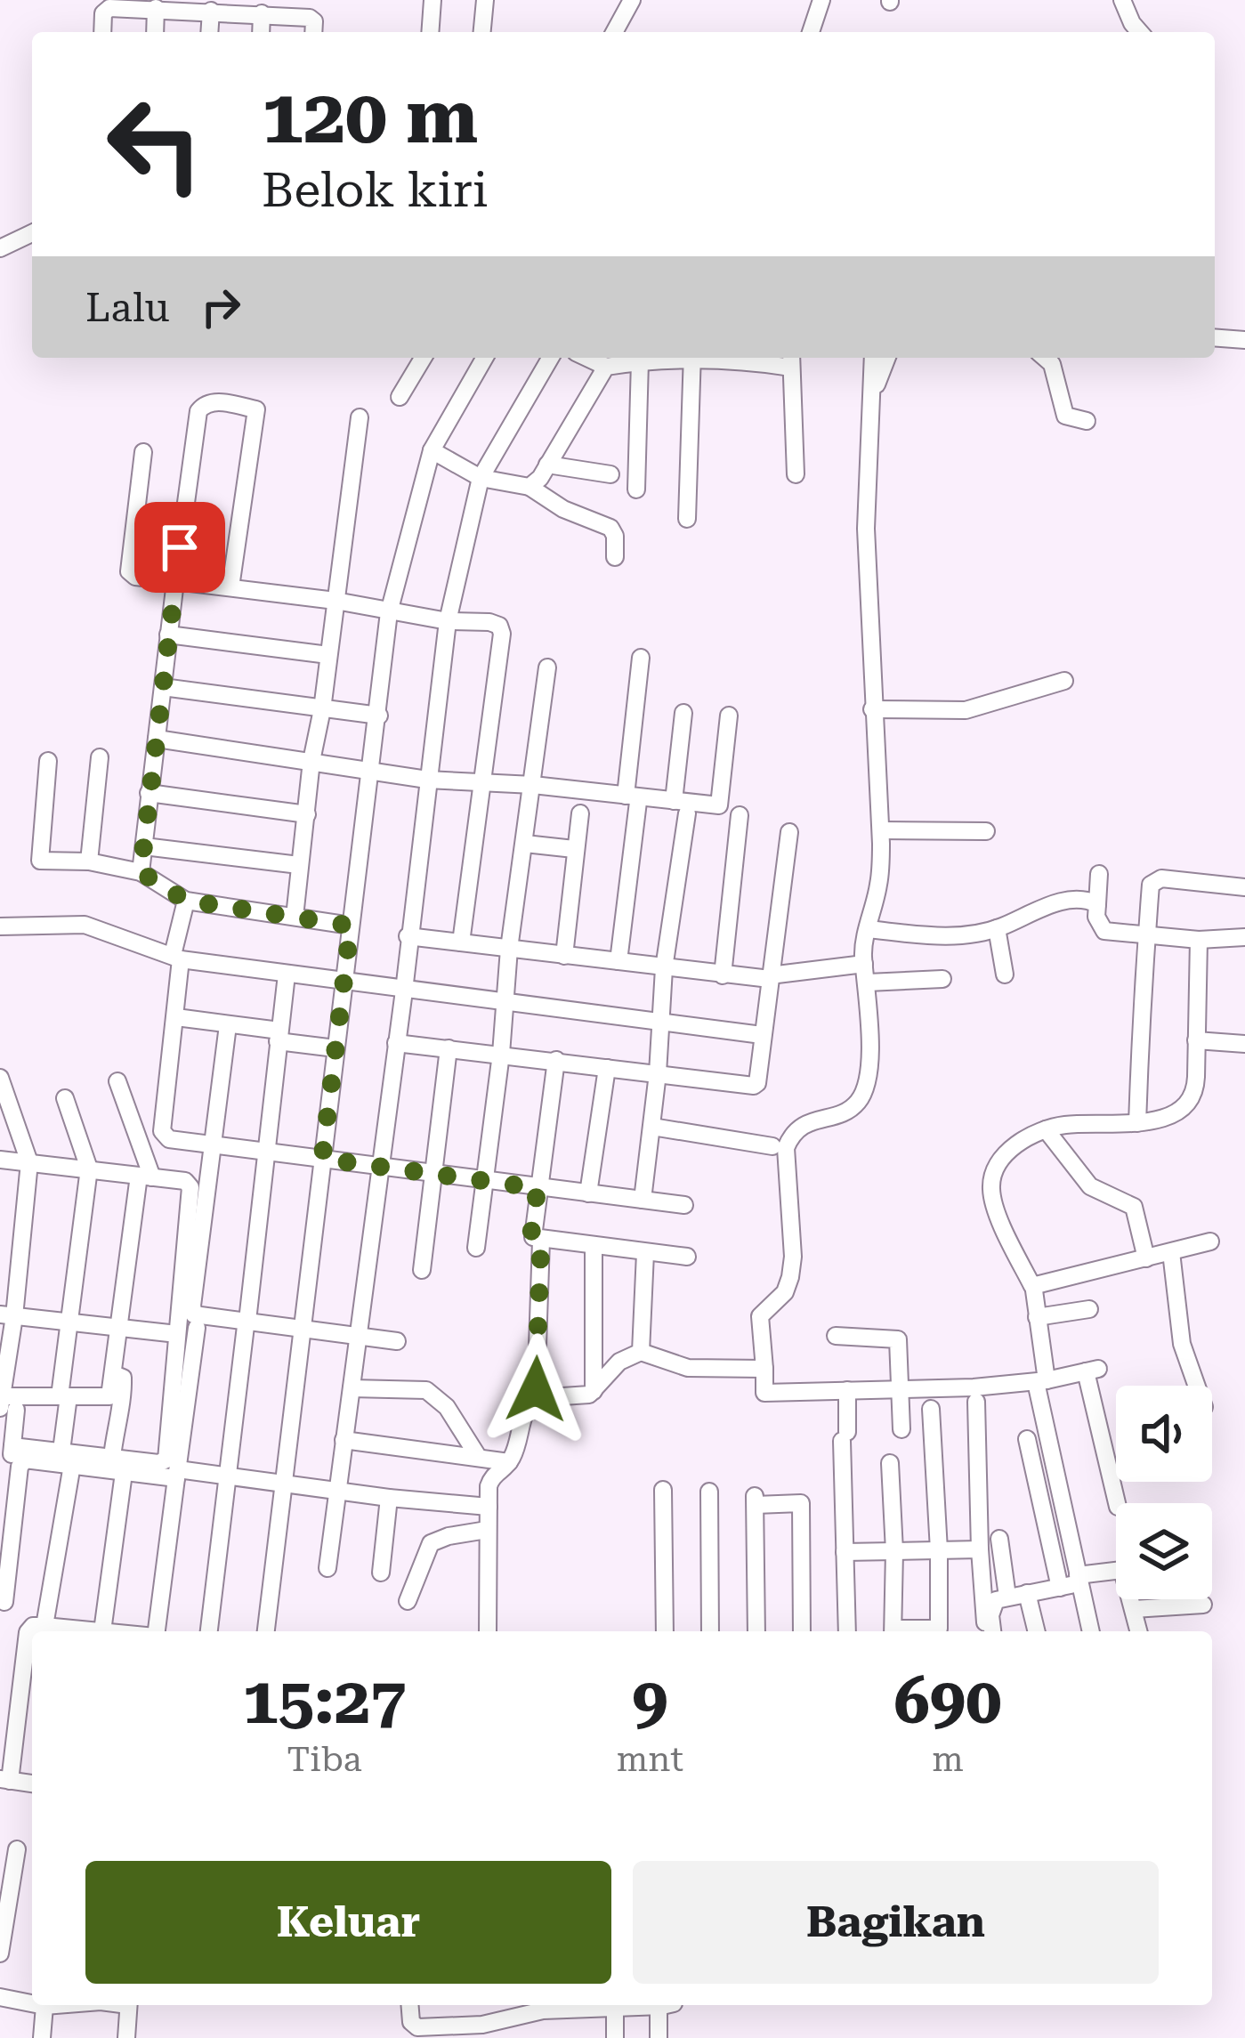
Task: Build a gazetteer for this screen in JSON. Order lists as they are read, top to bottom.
{
  "page": {
    "turn": ["120 m", "Belok kiri"],
    "then": "Lalu",
    "eta": [
      "15:27",
      "Tiba",
      "9",
      "mnt",
      "690",
      "m"
    ],
    "buttons": ["Keluar", "Bagikan"]
  }
}
